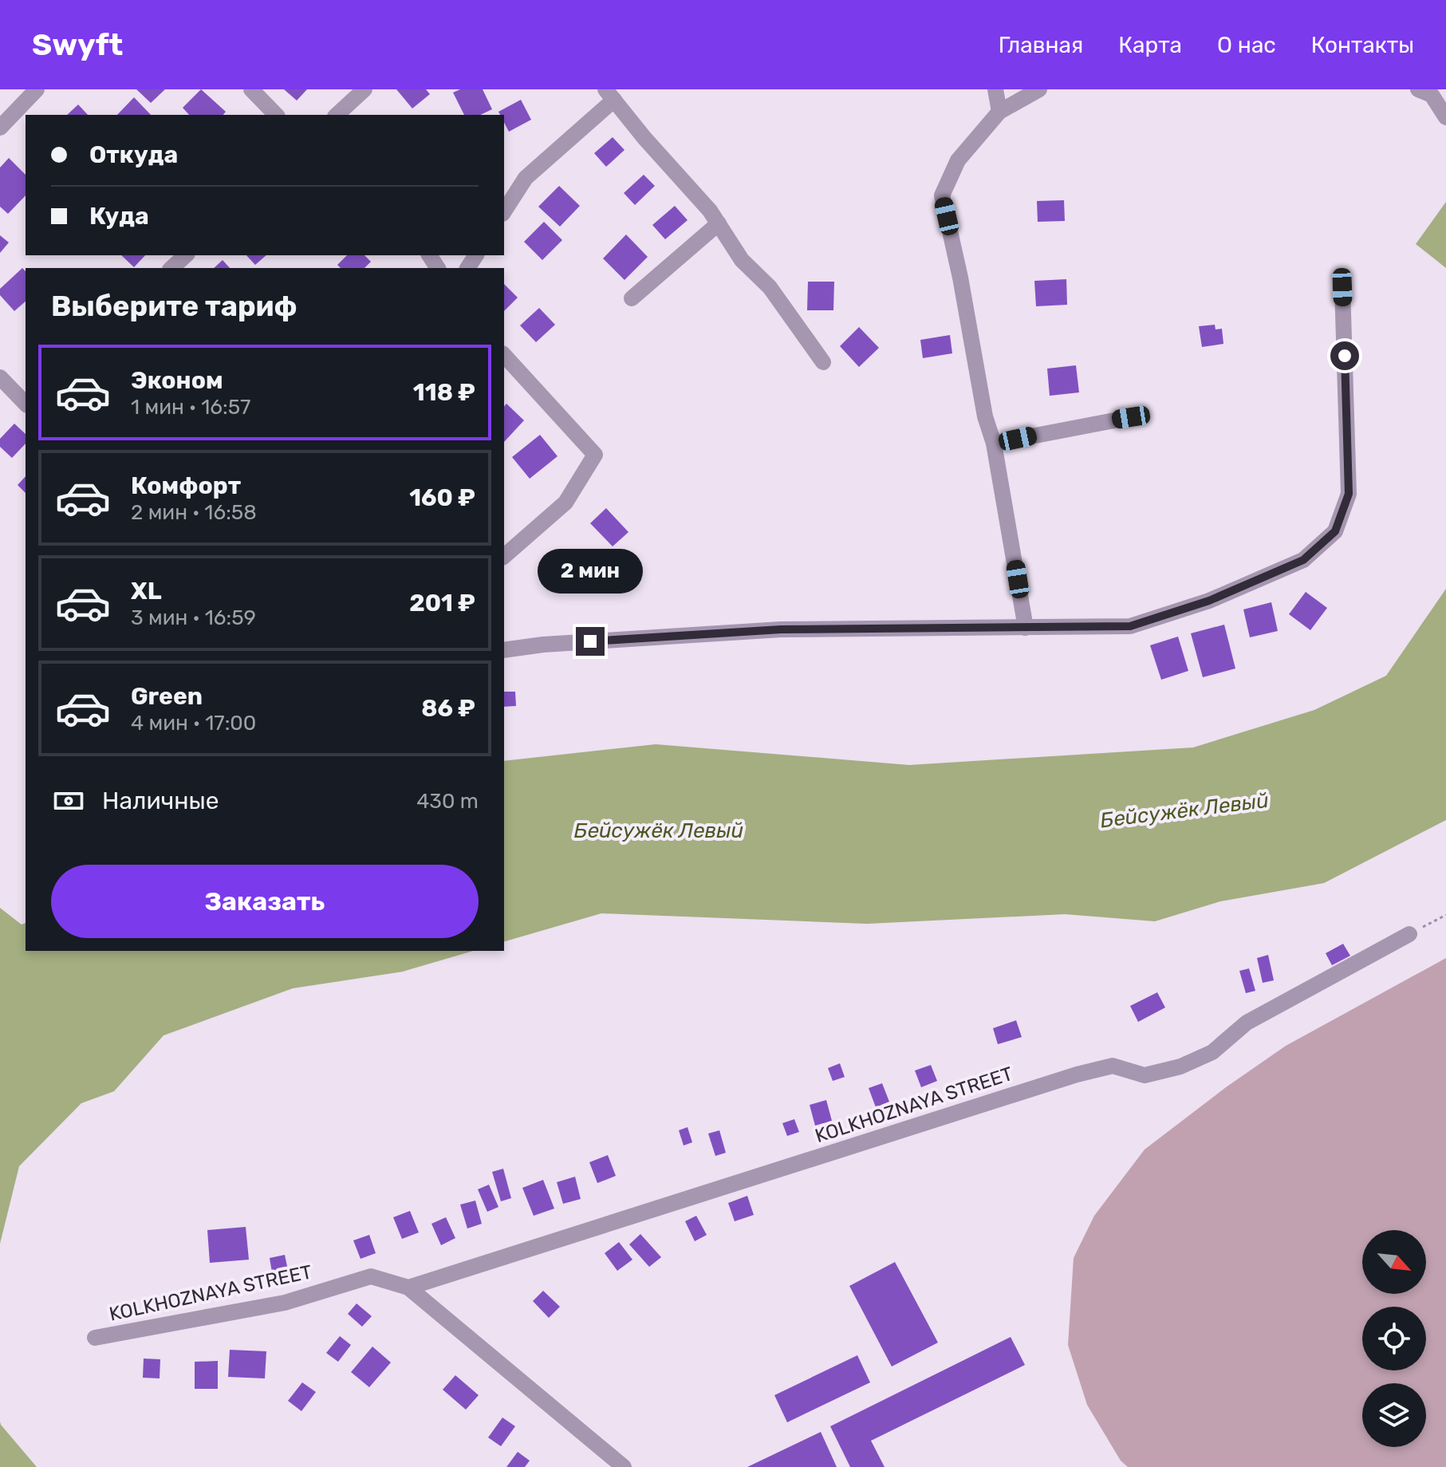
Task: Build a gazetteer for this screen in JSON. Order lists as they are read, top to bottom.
{
  "streets": {
    "street": ["KOLKHOZNAYA STREET"]
  },
  "water": ["Бейсужёк Левый"],
  "north": "bottom right",
  "page": {
    "header": "Swyft",
    "nav": [
      "Главная",
      "Карта",
      "О нас",
      "Контакты"
    ],
    "banner": ["Откуда", "Куда"],
    "heading": "Выберите тариф",
    "list": [
      {
        "name": "Эконом",
        "note": "1 мин · 16:57",
        "value": "118 ₽"
      },
      {
        "name": "Комфорт",
        "note": "2 мин · 16:58",
        "value": "160 ₽"
      },
      {
        "name": "XL",
        "note": "3 мин · 16:59",
        "value": "201 ₽"
      },
      {
        "name": "Green",
        "note": "4 мин · 17:00",
        "value": "86 ₽"
      }
    ],
    "bubble": "2 мин",
    "pay": ["Наличные", "430 m"],
    "buttons": "Заказать"
  }
}
